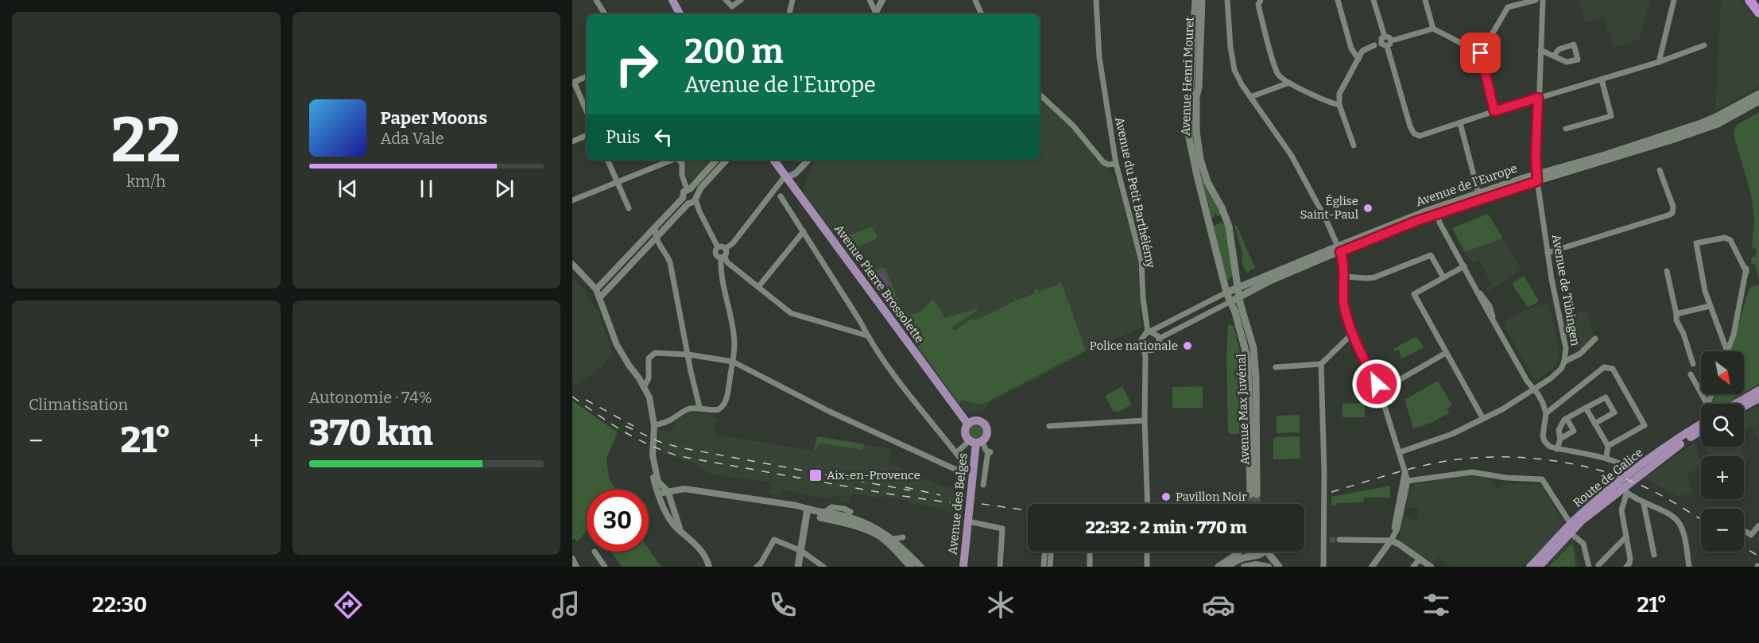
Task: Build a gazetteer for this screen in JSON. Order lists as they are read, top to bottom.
{
  "streets": {
    "main road": [
      "Avenue Henri Mouret",
      "Avenue de l'Europe",
      "Avenue Pierre Brossolette",
      "Avenue Max Juvénal",
      "Route de Galice",
      "Avenue des Belges"
    ],
    "street": ["Avenue du Petit Barthélémy", "Avenue de Tübingen"]
  },
  "crossings": [
    ["Avenue Henri Mouret", "Avenue de l'Europe"],
    ["Avenue Henri Mouret", "Avenue Max Juvénal"],
    ["Avenue de l'Europe", "Avenue de Tübingen"],
    ["Avenue de l'Europe", "Avenue Max Juvénal"],
    ["Avenue Pierre Brossolette", "Avenue des Belges"]
  ],
  "places": {
    "other": ["Église Saint-Paul", "Police nationale", "Pavillon Noir"],
    "transit": ["Aix-en-Provence"]
  },
  "north": "bottom right",
  "page": {
    "tile": [
      ["22", "km/h"],
      "Climatisation",
      ["Autonomie · 74%", "370 km"]
    ],
    "turn": ["200 m", "Avenue de l'Europe"],
    "song": ["Paper Moons", "Ada Vale"],
    "then": "Puis",
    "map_buttons": ["+", "−"],
    "heat": ["−", "21°", "+"],
    "limit": "30",
    "trip": "22:32 · 2 min · 770 m",
    "tabs": ["22:30", "21°"]
  }
}
